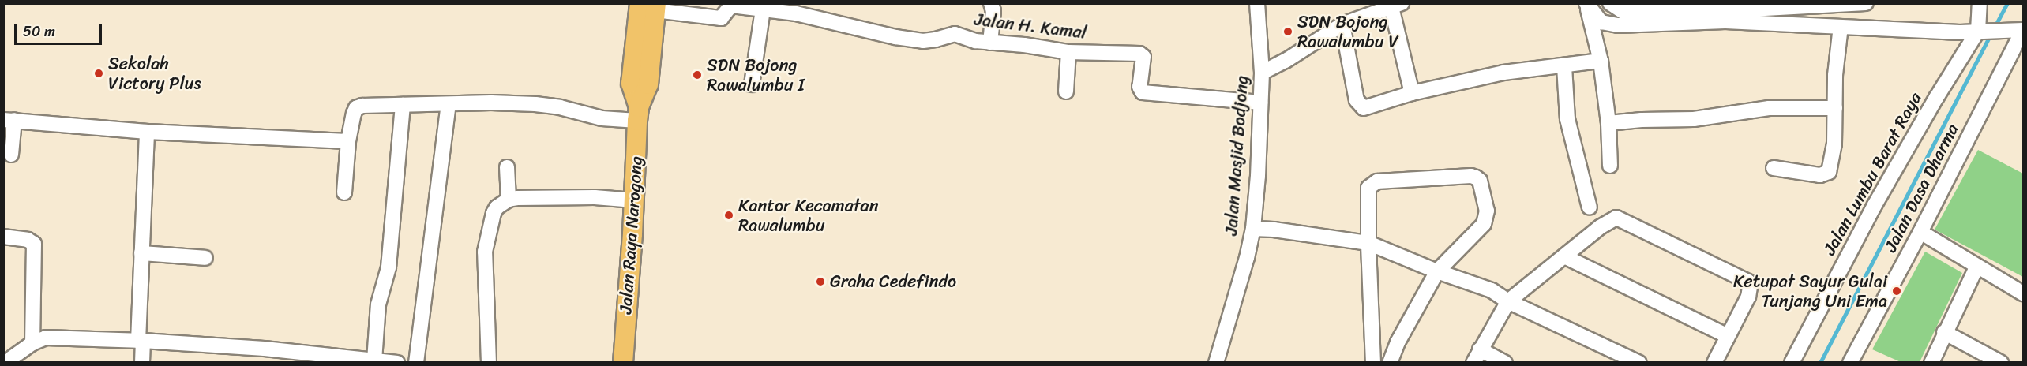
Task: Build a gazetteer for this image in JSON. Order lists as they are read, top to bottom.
{
  "streets": {
    "main road": ["Jalan Raya Narogong"],
    "street": [
      "Jalan H. Kamal",
      "Jalan Masjid Bodjong",
      "Jalan Lumbu Barat Raya",
      "Jalan Dasa Dharma"
    ]
  },
  "crossings": [
    ["Jalan H. Kamal", "Jalan Masjid Bodjong"],
    ["Jalan H. Kamal", "Jalan Raya Narogong"]
  ],
  "places": [
    "SDN Bojong Rawalumbu V",
    "Sekolah Victory Plus",
    "SDN Bojong Rawalumbu I",
    "Kantor Kecamatan Rawalumbu",
    "Graha Cedefindo",
    "Ketupat Sayur Gulai Tunjang Uni Ema"
  ],
  "scale_bar": "50 m"
}
